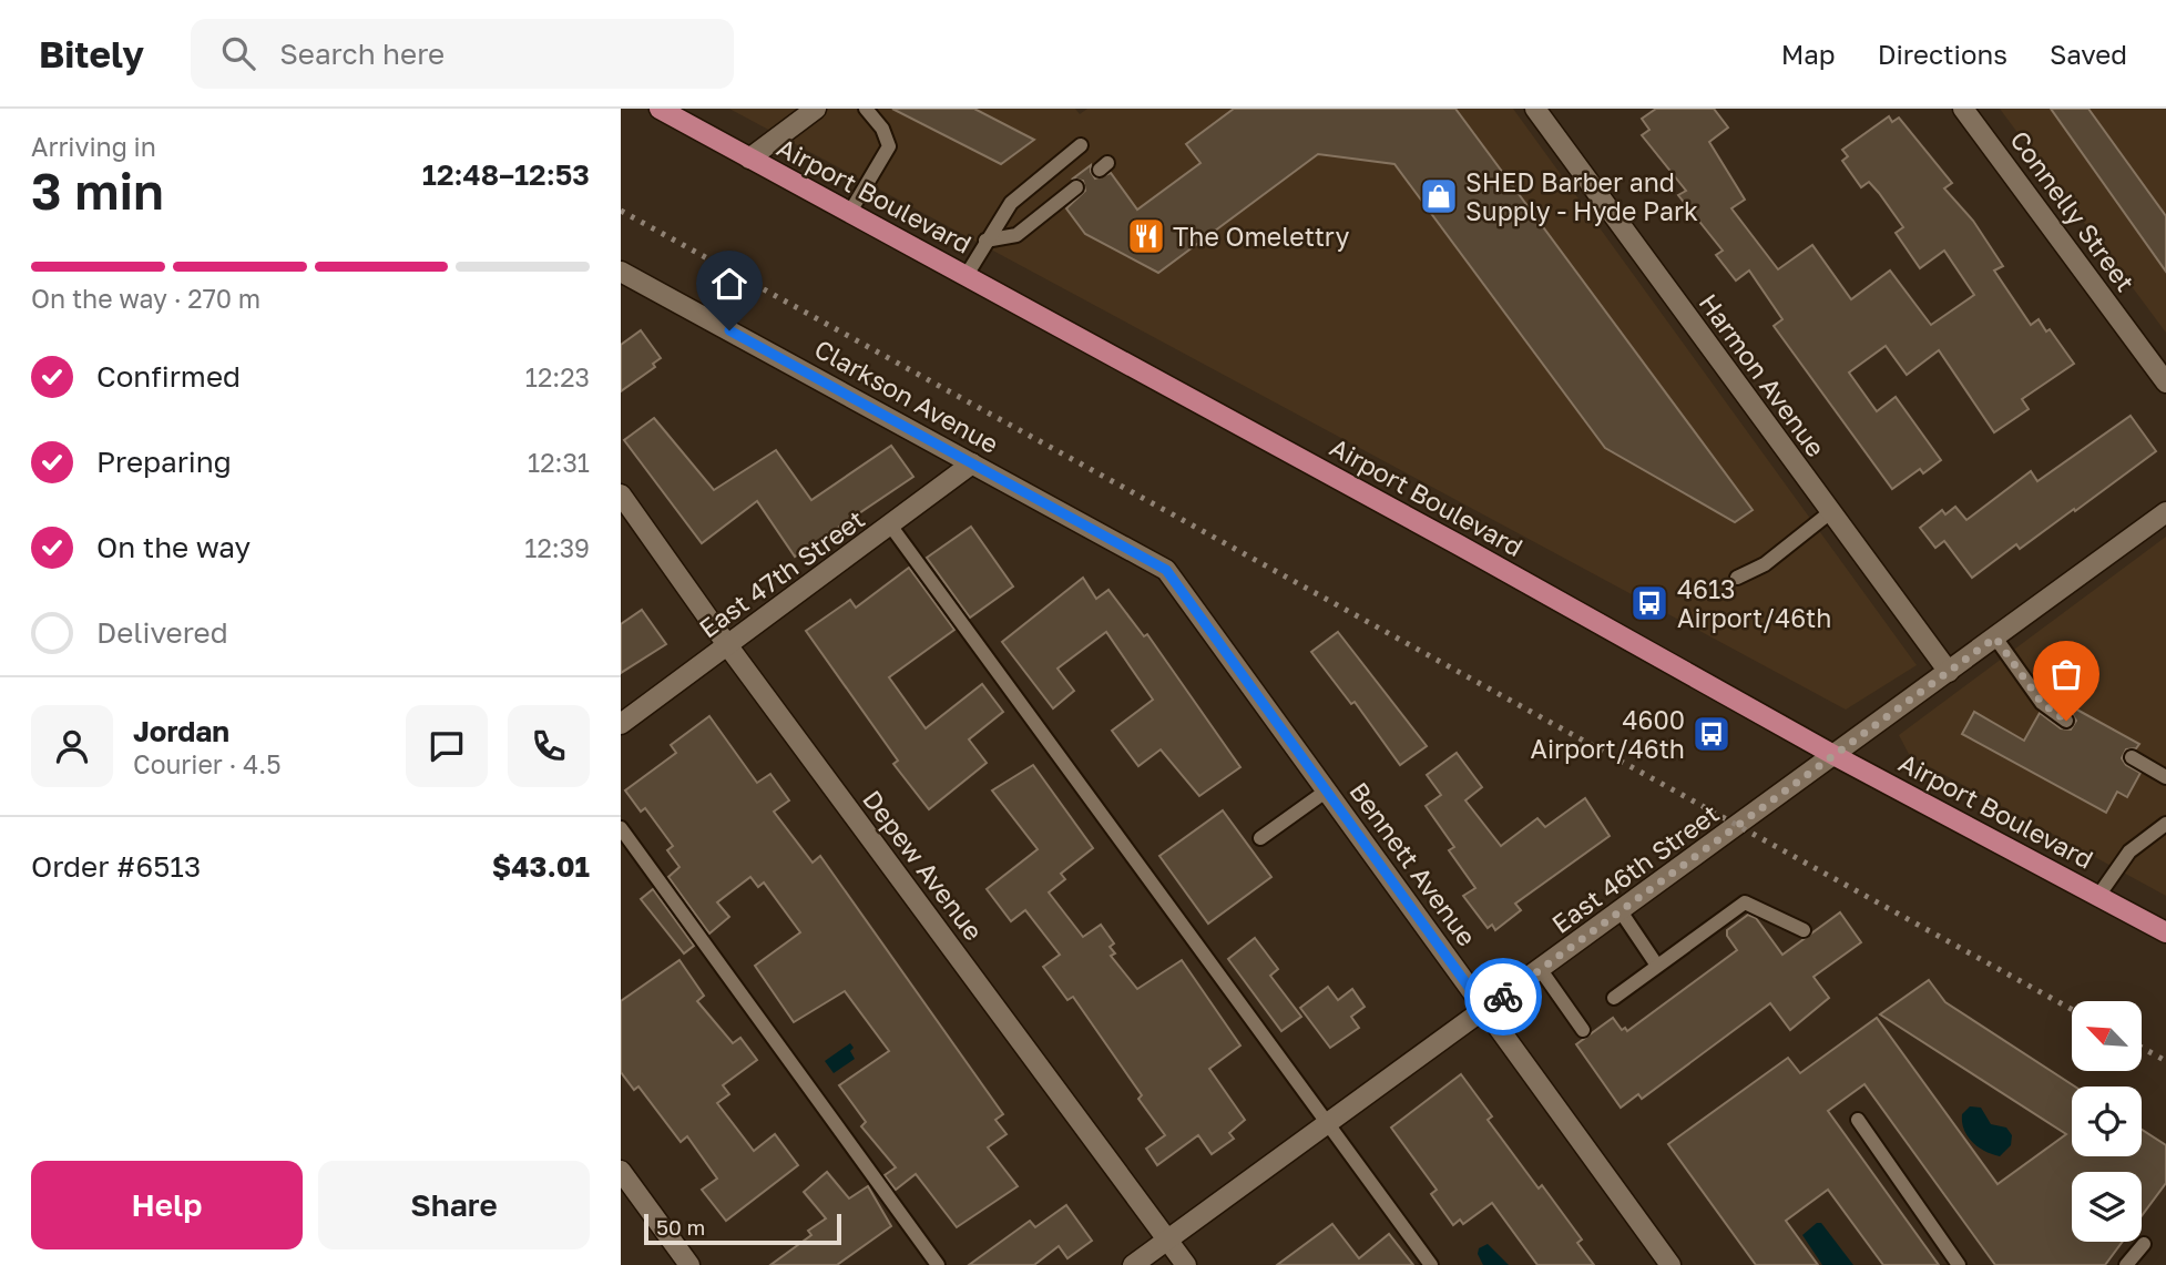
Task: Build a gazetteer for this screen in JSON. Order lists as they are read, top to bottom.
{
  "streets": {
    "main road": ["Airport Boulevard"],
    "street": [
      "Connelly Street",
      "Harmon Avenue",
      "Clarkson Avenue",
      "East 47th Street",
      "Bennett Avenue",
      "Depew Avenue",
      "East 46th Street"
    ]
  },
  "crossings": [
    ["Airport Boulevard", "East 46th Street"],
    ["Harmon Avenue", "East 46th Street"],
    ["Clarkson Avenue", "East 47th Street"],
    ["Clarkson Avenue", "Bennett Avenue"],
    ["East 47th Street", "Depew Avenue"],
    ["Bennett Avenue", "East 46th Street"],
    ["Depew Avenue", "East 46th Street"]
  ],
  "places": {
    "shop": ["SHED Barber and Supply - Hyde Park"],
    "restaurant": ["The Omelettry"],
    "bus stop": ["4613 Airport/46th", "4600 Airport/46th"]
  },
  "scale_bar": "50 m",
  "north": "top left",
  "page": {
    "header": "Bitely",
    "search": "Search here",
    "nav": ["Map", "Directions", "Saved"],
    "heading": ["3 min", "Arriving in", "12:48–12:53"],
    "panel": [
      "Jordan",
      "Courier · 4.5",
      "Order #6513",
      "$43.01"
    ],
    "bar": "On the way · 270 m",
    "list": [
      ["Confirmed", "12:23"],
      ["Preparing", "12:31"],
      ["On the way", "12:39"],
      "Delivered"
    ],
    "buttons": ["Help", "Share"],
    "scale": "50 m"
  }
}
